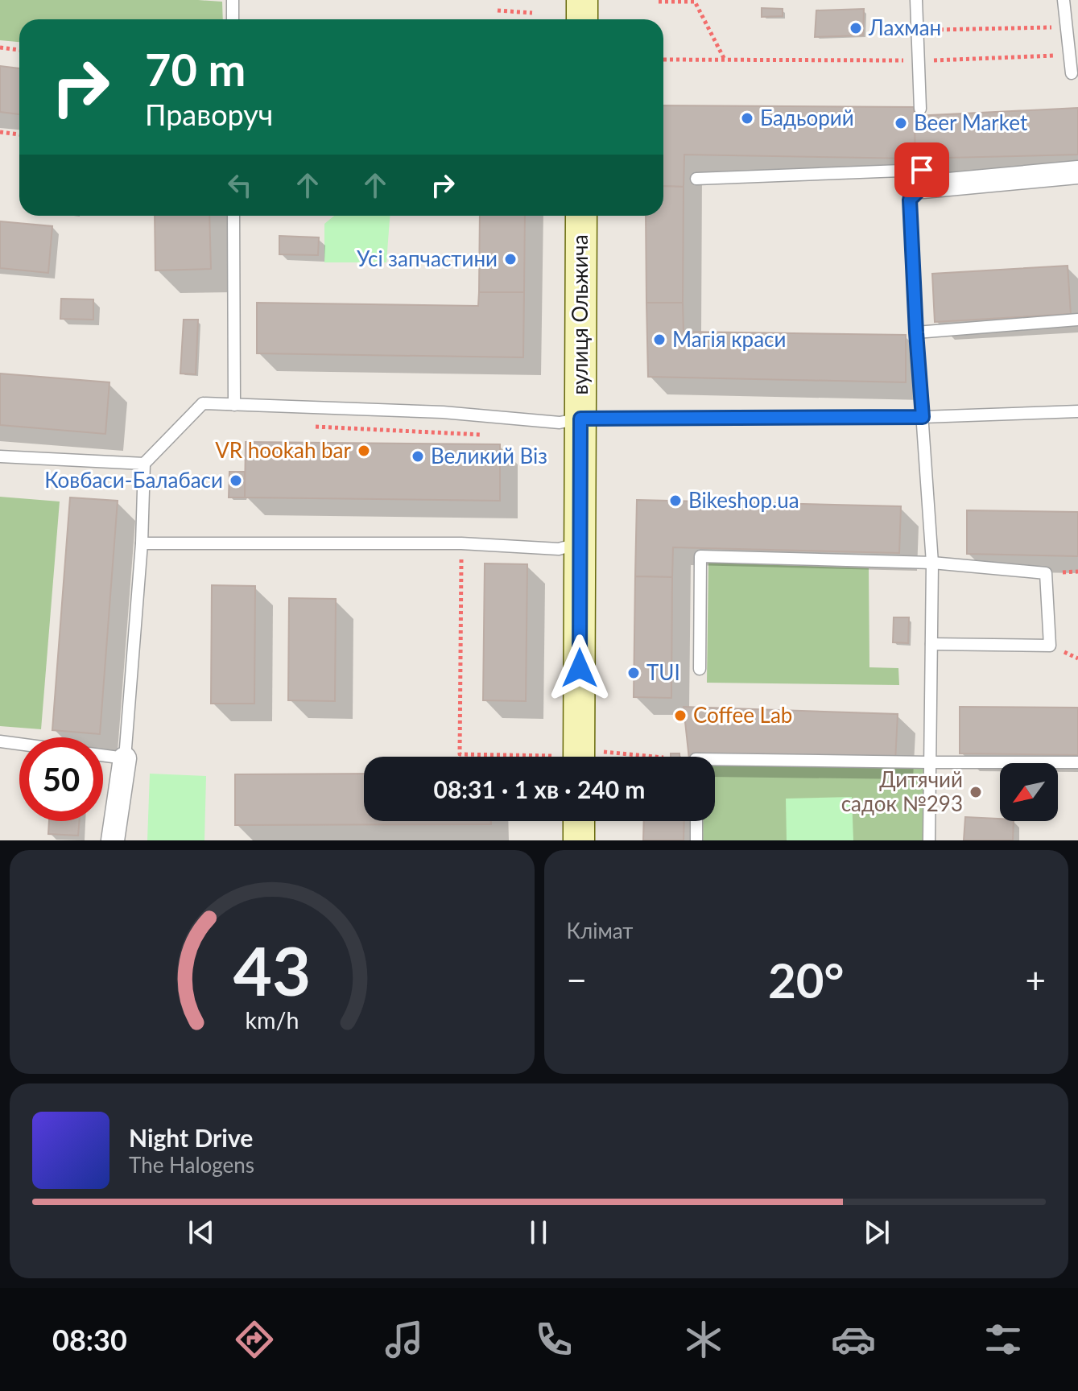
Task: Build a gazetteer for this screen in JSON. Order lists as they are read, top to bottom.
{
  "streets": {
    "main road": ["вулиця Ольжича"]
  },
  "places": [
    "Лахман",
    "Бадьорий",
    "Beer Market",
    "Усі запчастини",
    "Магія краси",
    "VR hookah bar",
    "Великий Віз",
    "Ковбаси-Балабаси",
    "Bikeshop.ua",
    "TUI",
    "Coffee Lab",
    "Дитячий садок №293"
  ],
  "north": "bottom left",
  "page": {
    "turn": ["70 m", "Праворуч"],
    "limit": "50",
    "trip": "08:31 · 1 хв · 240 m",
    "tile": "Клімат",
    "heat": ["−", "20°", "+"],
    "song": ["Night Drive", "The Halogens"],
    "tabs": "08:30",
    "gauge": ["43", "km/h"]
  }
}
